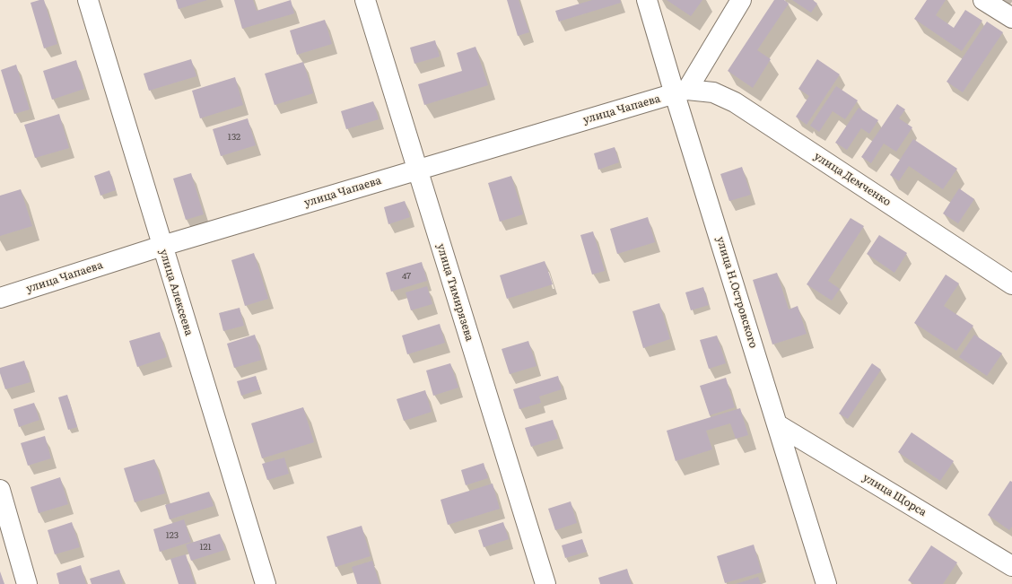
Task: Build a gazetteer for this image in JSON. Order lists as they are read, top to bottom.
{
  "streets": {
    "street": [
      "улица Чапаева",
      "улица Демченко",
      "улица Алексеева",
      "улица Тимирязева",
      "улица Н.Островского",
      "улица Щорса"
    ]
  },
  "crossings": [
    ["улица Чапаева", "улица Демченко"],
    ["улица Чапаева", "улица Алексеева"],
    ["улица Чапаева", "улица Тимирязева"],
    ["улица Чапаева", "улица Н.Островского"],
    ["улица Демченко", "улица Н.Островского"],
    ["улица Н.Островского", "улица Щорса"]
  ],
  "house_numbers": [
    "132",
    "47",
    "123",
    "121"
  ]
}
